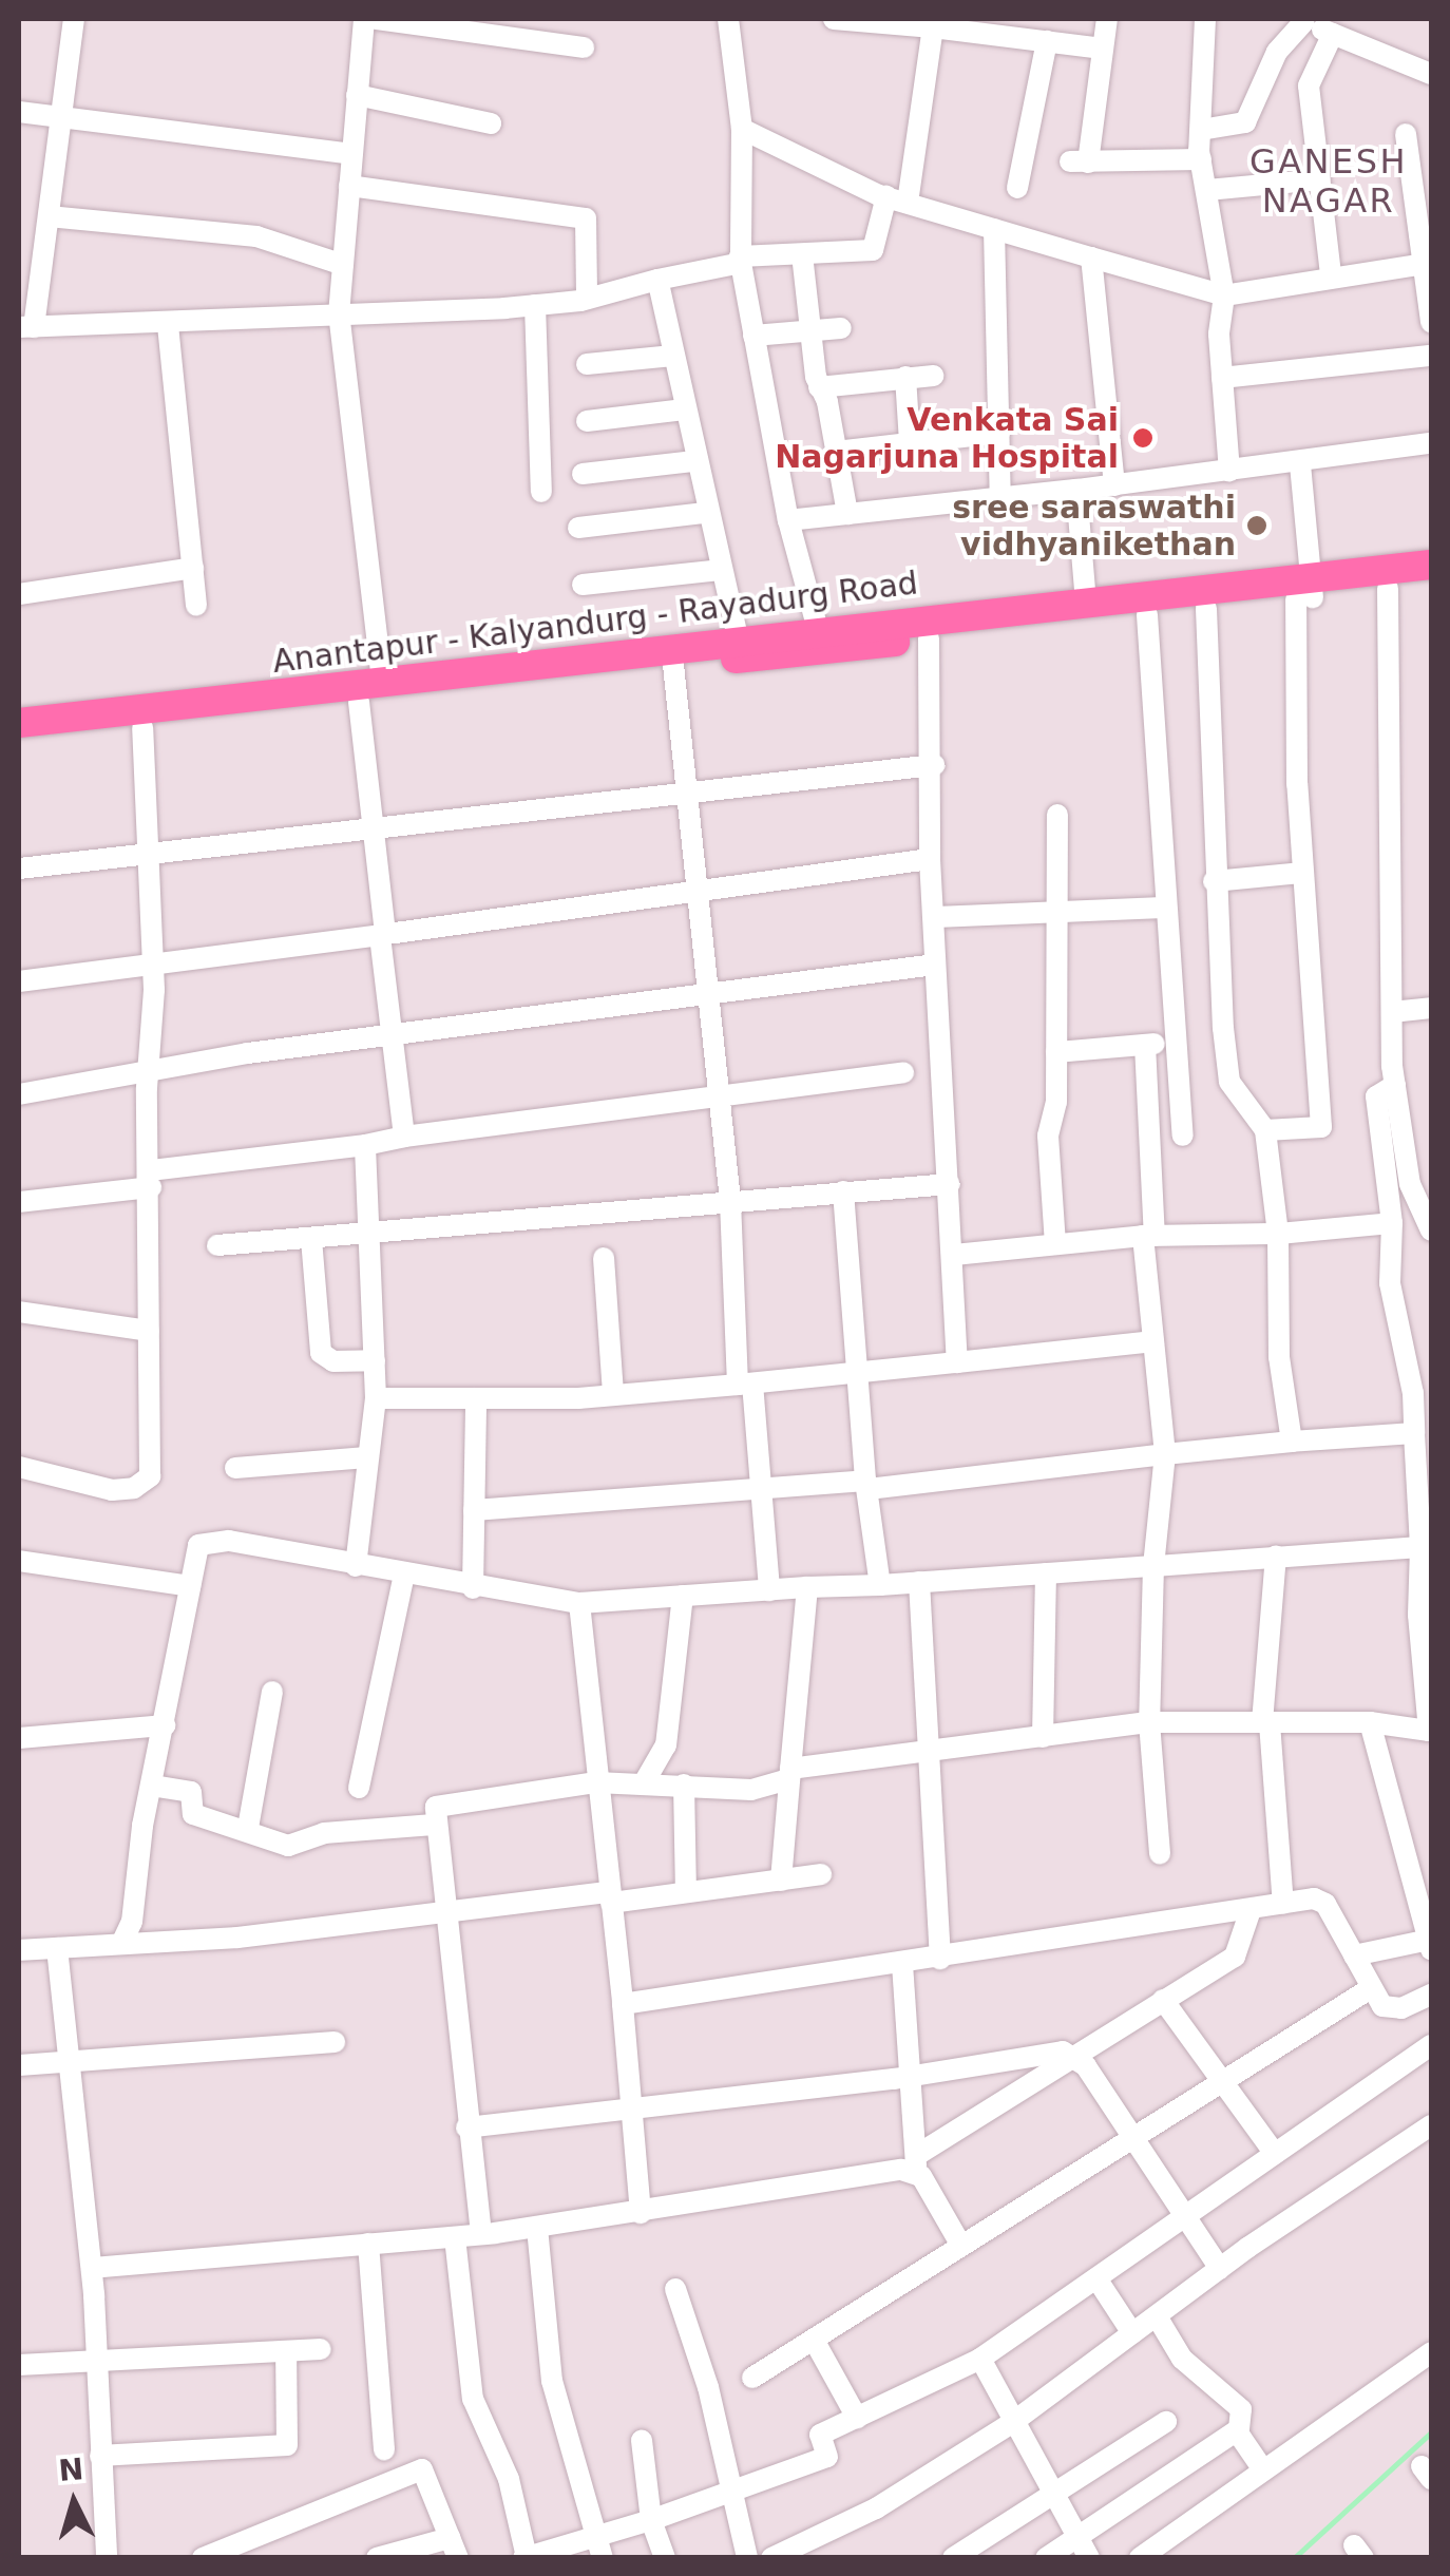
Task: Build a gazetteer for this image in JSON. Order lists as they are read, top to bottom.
{
  "streets": {
    "highway": ["Anantapur - Kalyandurg - Rayadurg Road"]
  },
  "districts": ["GANESH NAGAR"],
  "places": ["Venkata Sai Nagarjuna Hospital", "sree saraswathi vidhyanikethan"],
  "north": "top"
}
